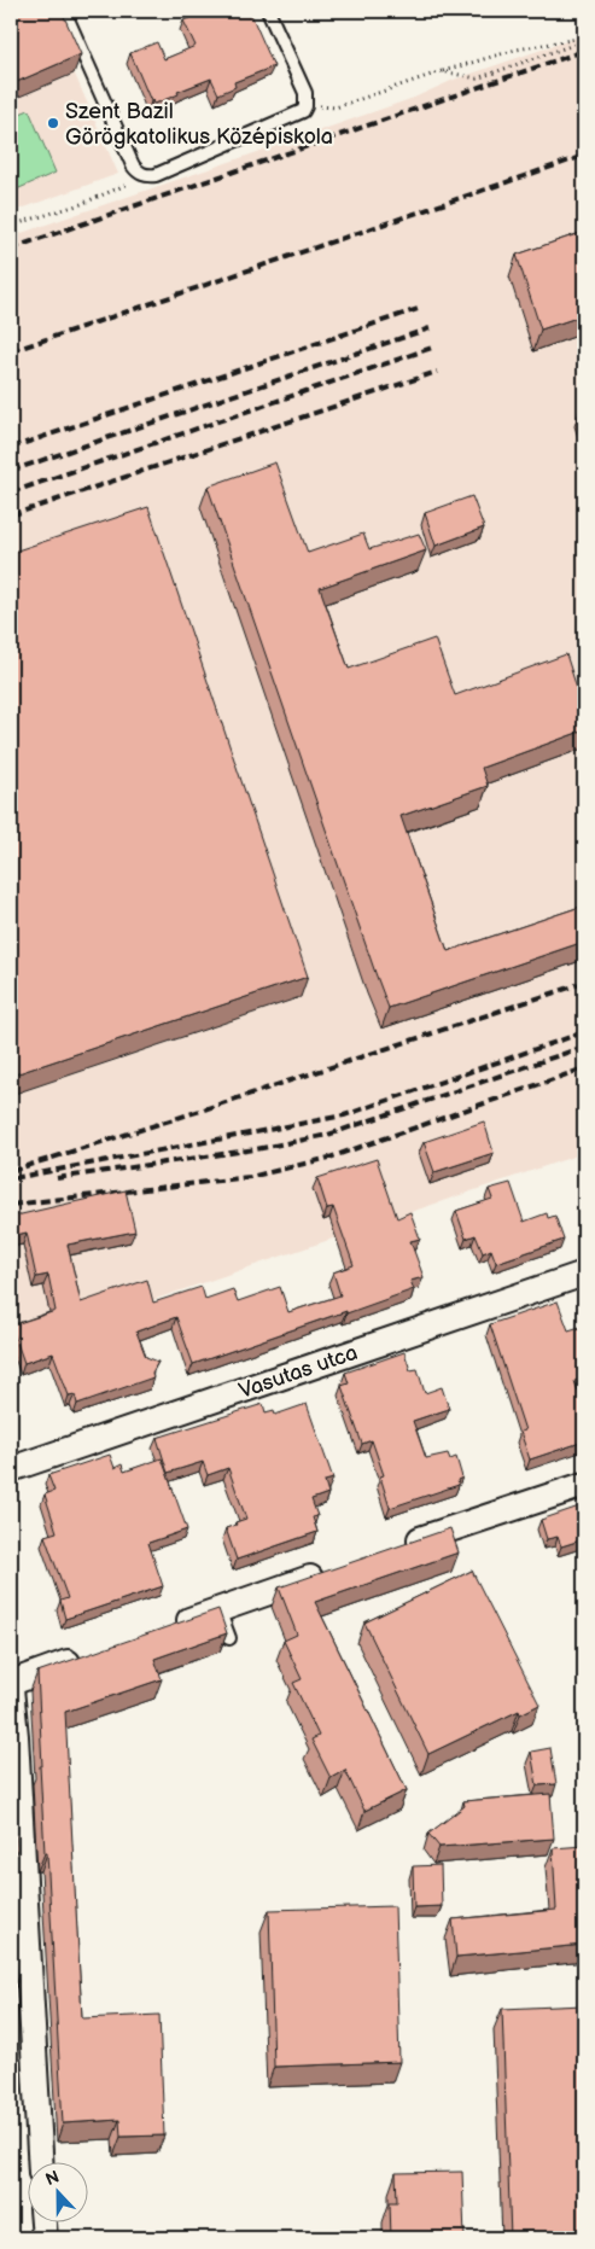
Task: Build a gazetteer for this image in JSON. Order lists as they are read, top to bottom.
{
  "streets": {
    "street": ["Vasutas utca"]
  },
  "places": ["Szent Bazil Görögkatolikus Középiskola"],
  "north": "top"
}
